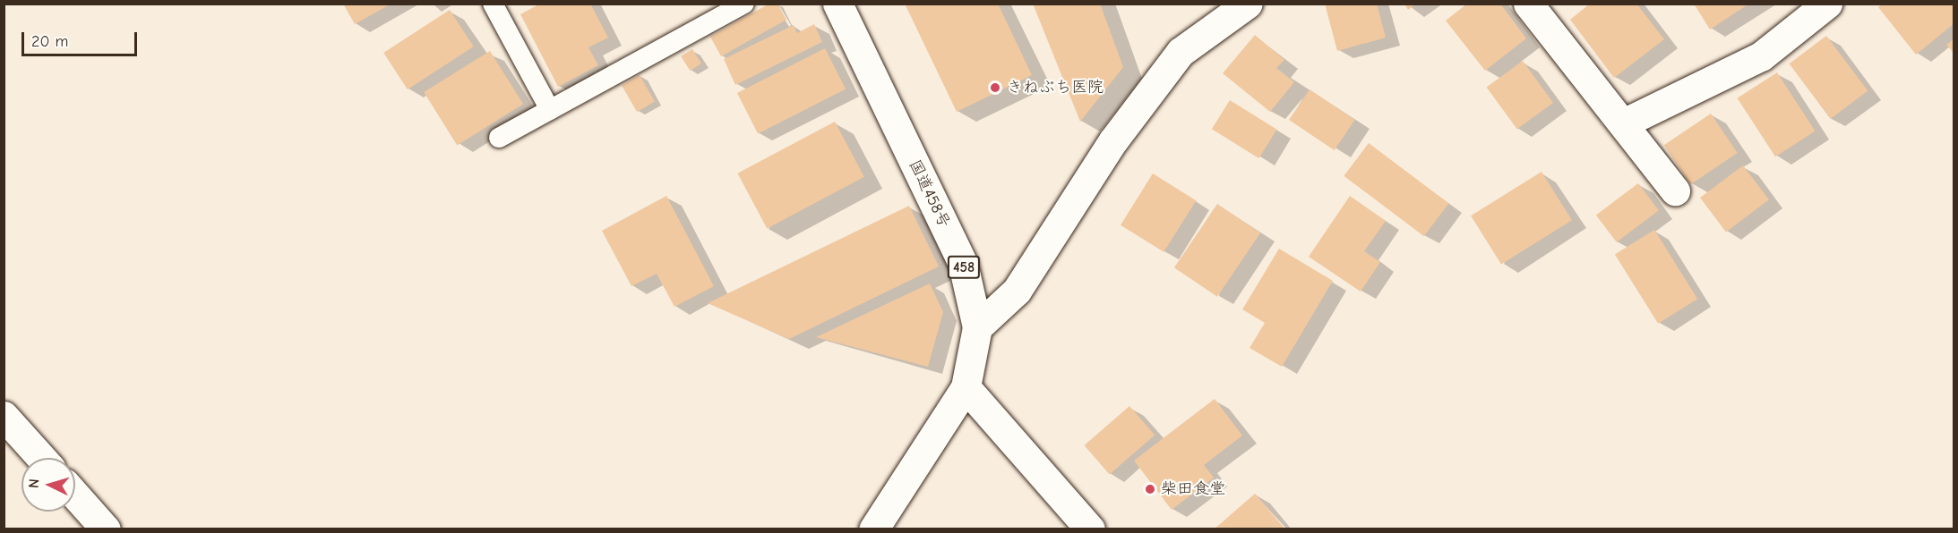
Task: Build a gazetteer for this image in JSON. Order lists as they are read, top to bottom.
{
  "streets": {
    "main road": ["国道458号", "458"]
  },
  "places": ["きねぶち医院", "柴田食堂"],
  "scale_bar": "20 m",
  "north": "left"
}
